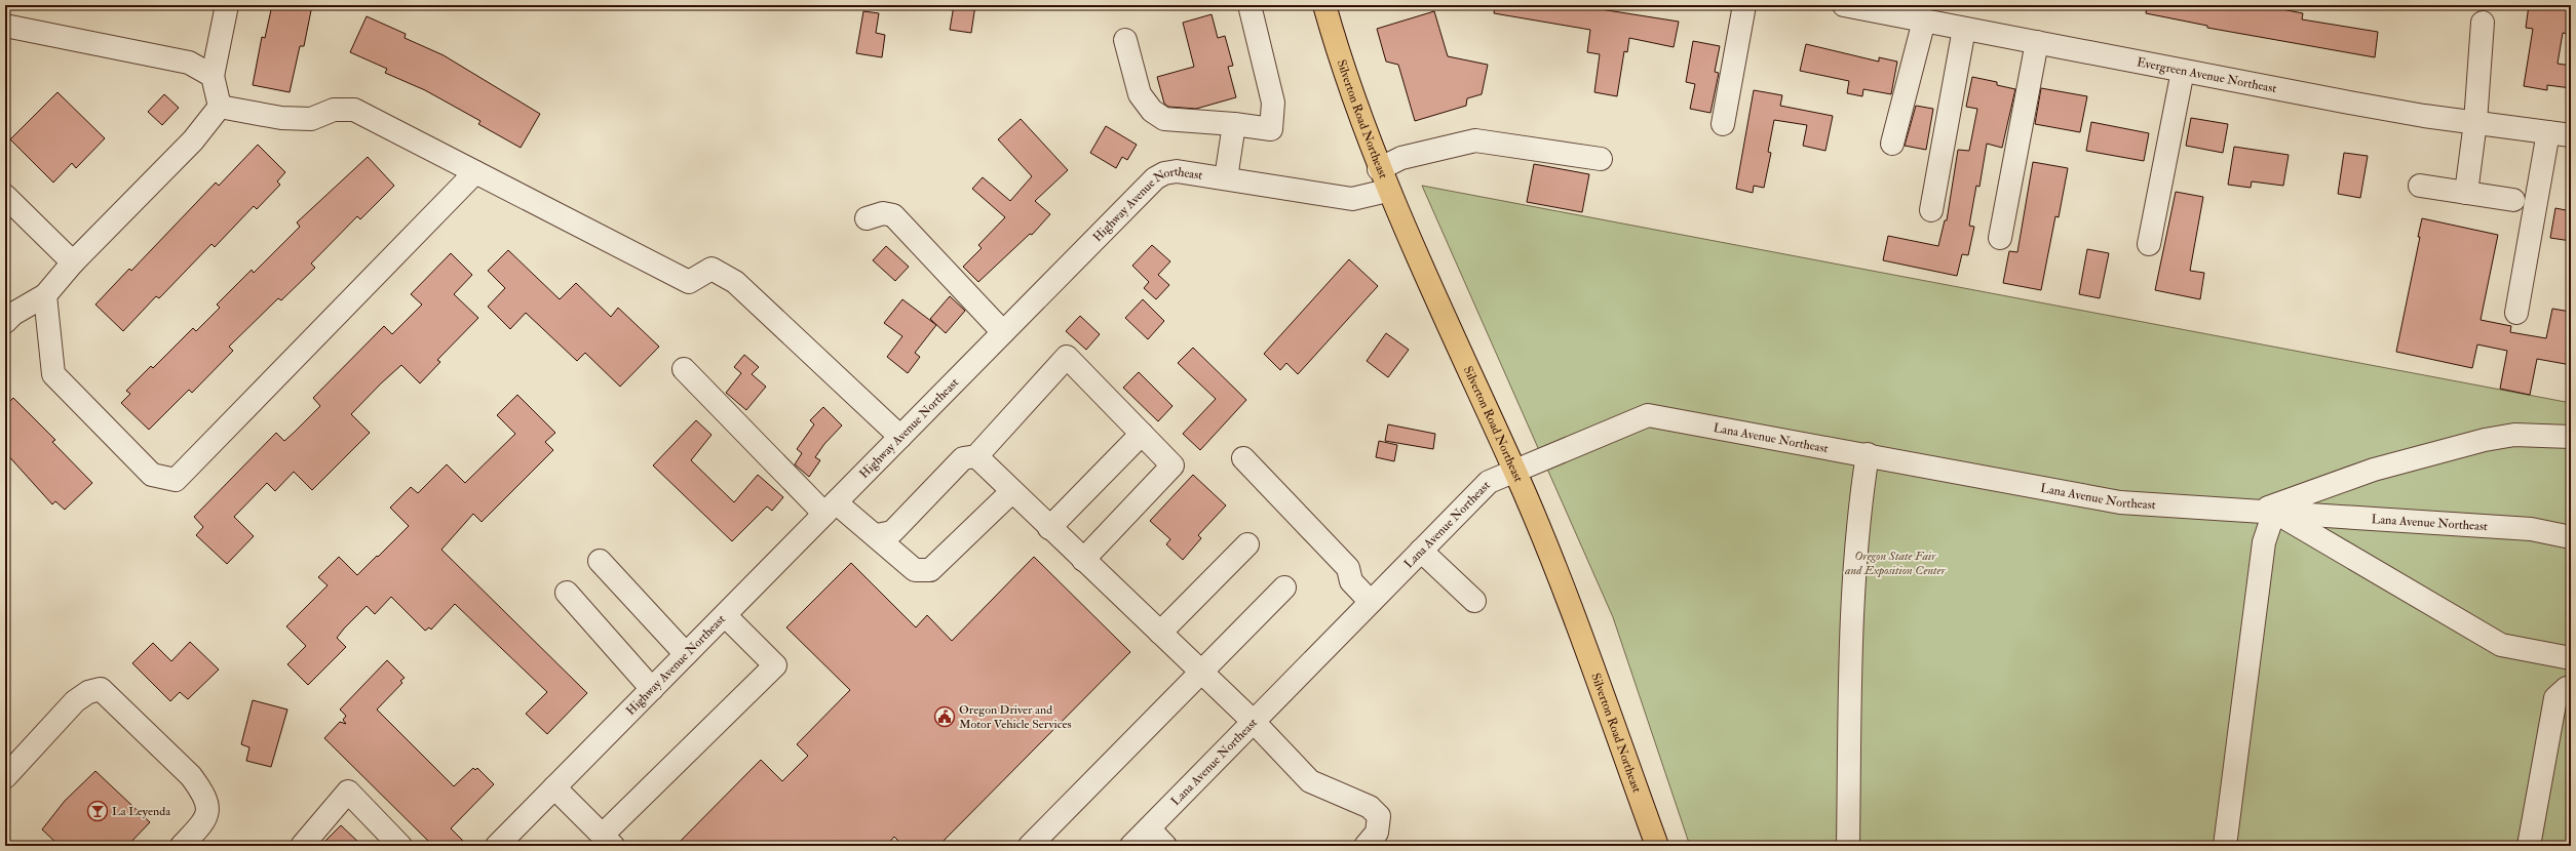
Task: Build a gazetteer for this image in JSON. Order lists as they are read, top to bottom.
{
  "streets": {
    "main road": ["Silverton Road Northeast"],
    "street": ["Evergreen Avenue Northeast", "Highway Avenue Northeast", "Lana Avenue Northeast"]
  },
  "crossings": [
    ["Silverton Road Northeast", "Highway Avenue Northeast"],
    ["Silverton Road Northeast", "Lana Avenue Northeast"]
  ],
  "parks": ["Oregon State Fair and Exposition Center"],
  "places": {
    "public building": ["Oregon Driver and Motor Vehicle Services"],
    "bar": ["La Leyenda"]
  }
}
